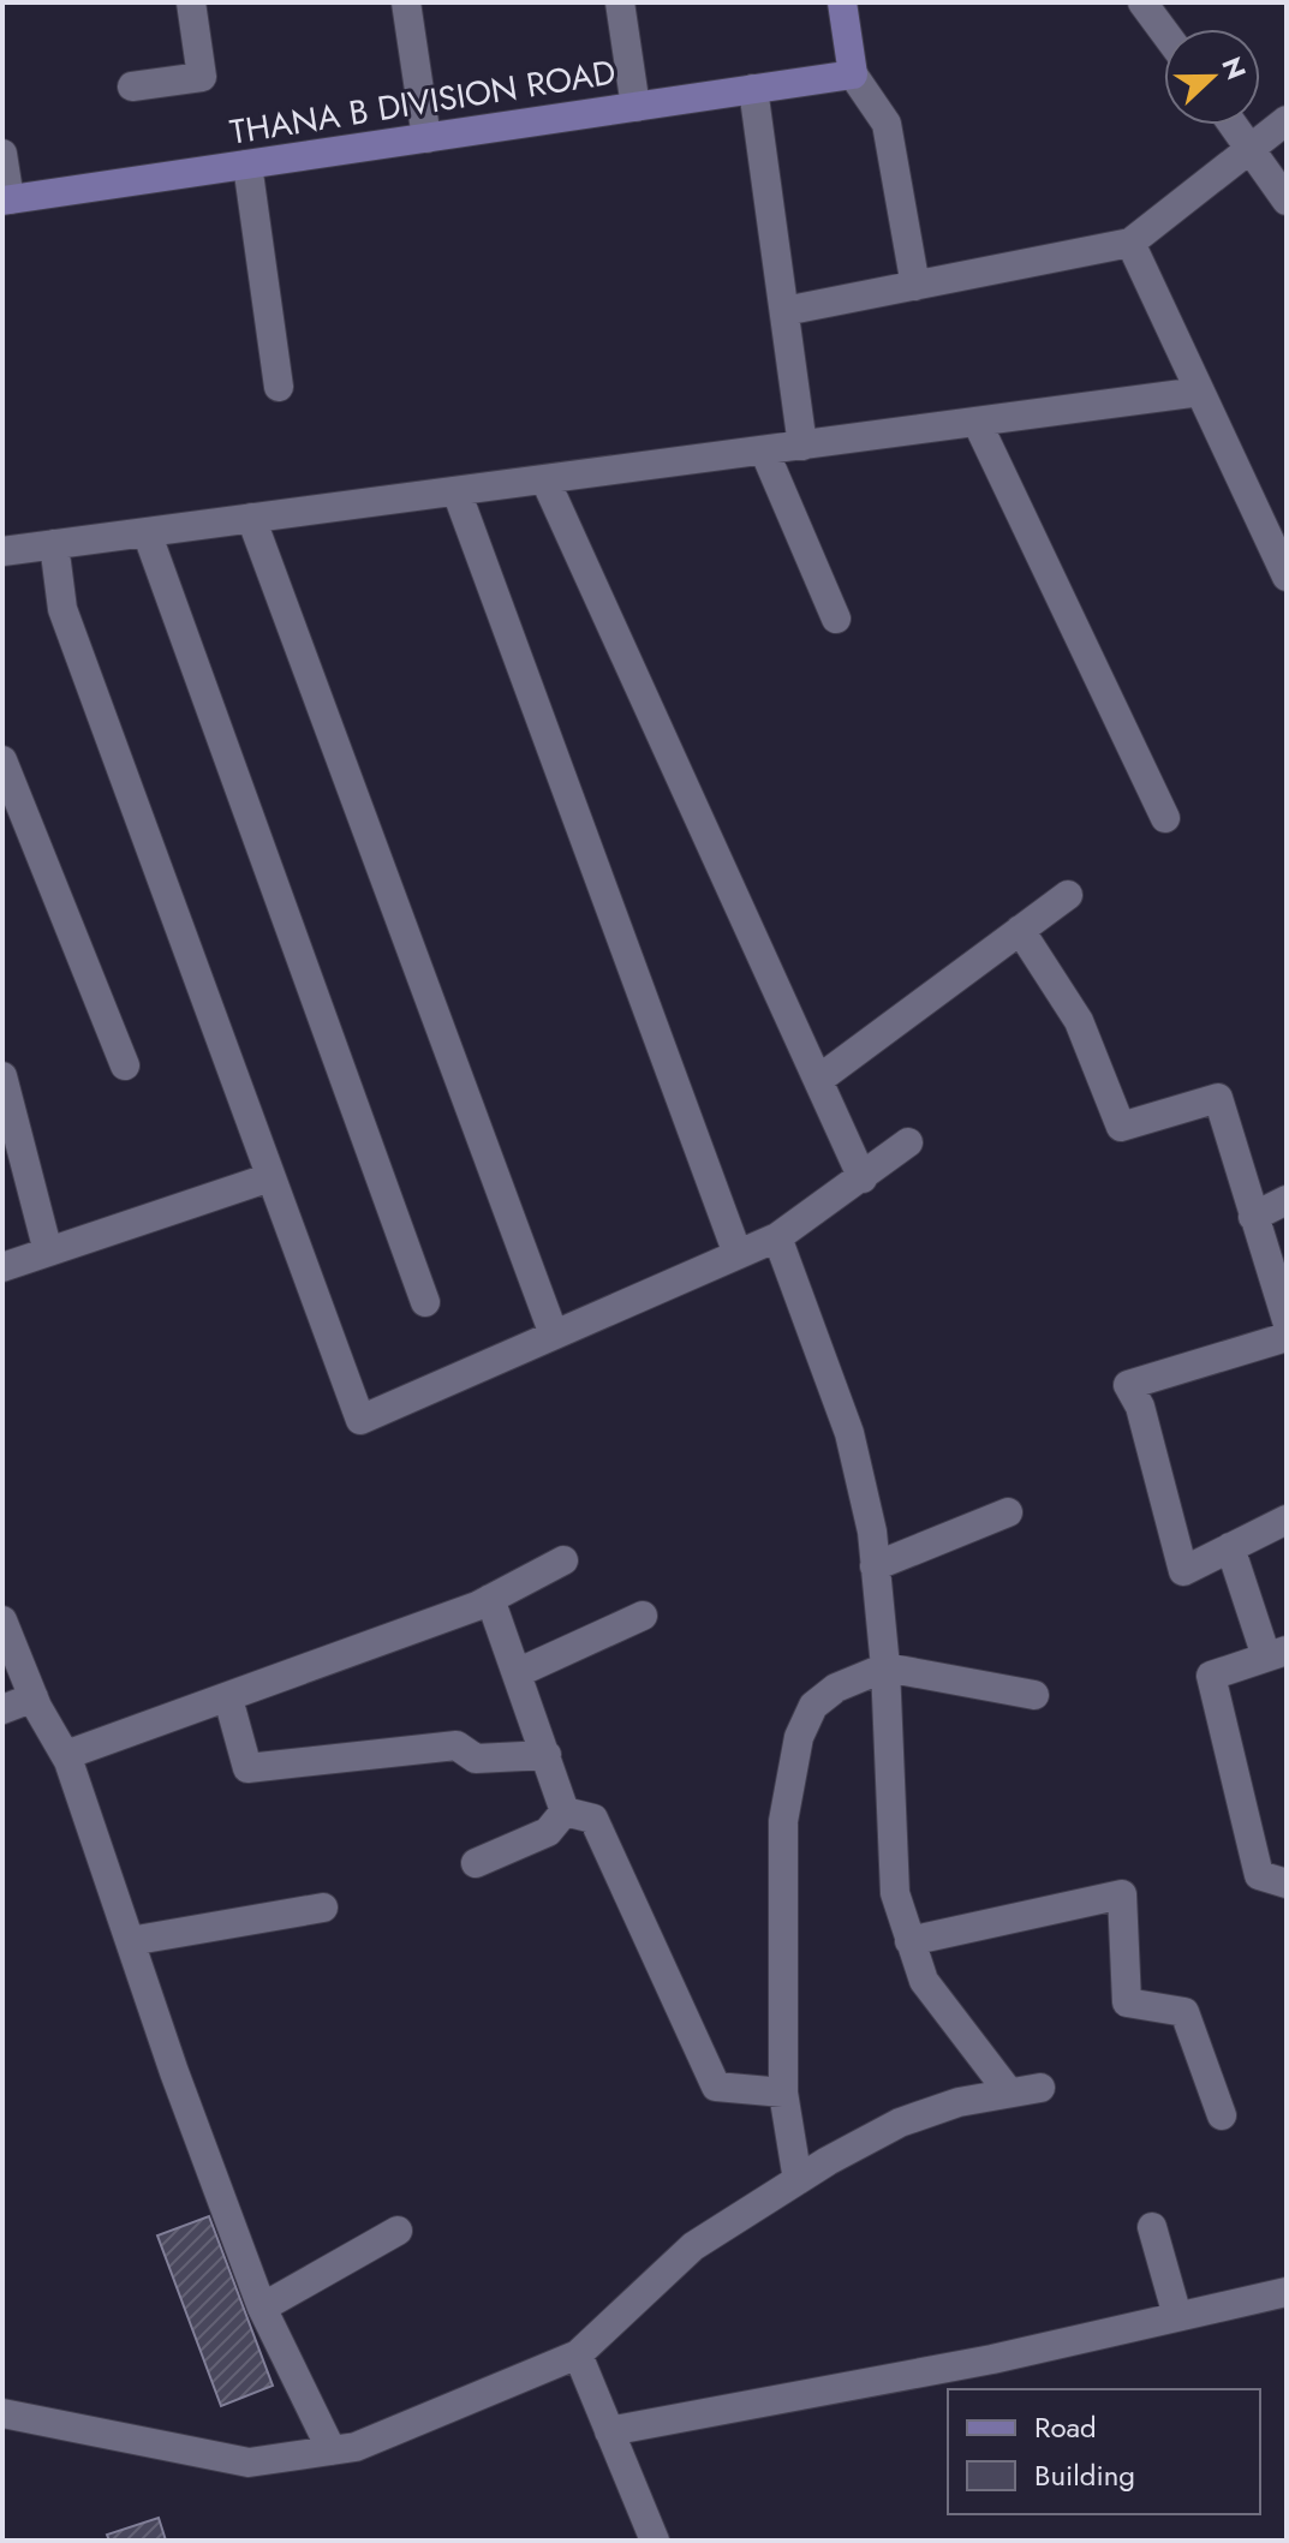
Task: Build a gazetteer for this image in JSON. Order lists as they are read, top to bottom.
{
  "streets": {
    "street": ["THANA B DIVISION ROAD"]
  },
  "legend": ["Road", "Building"],
  "north": "right"
}
